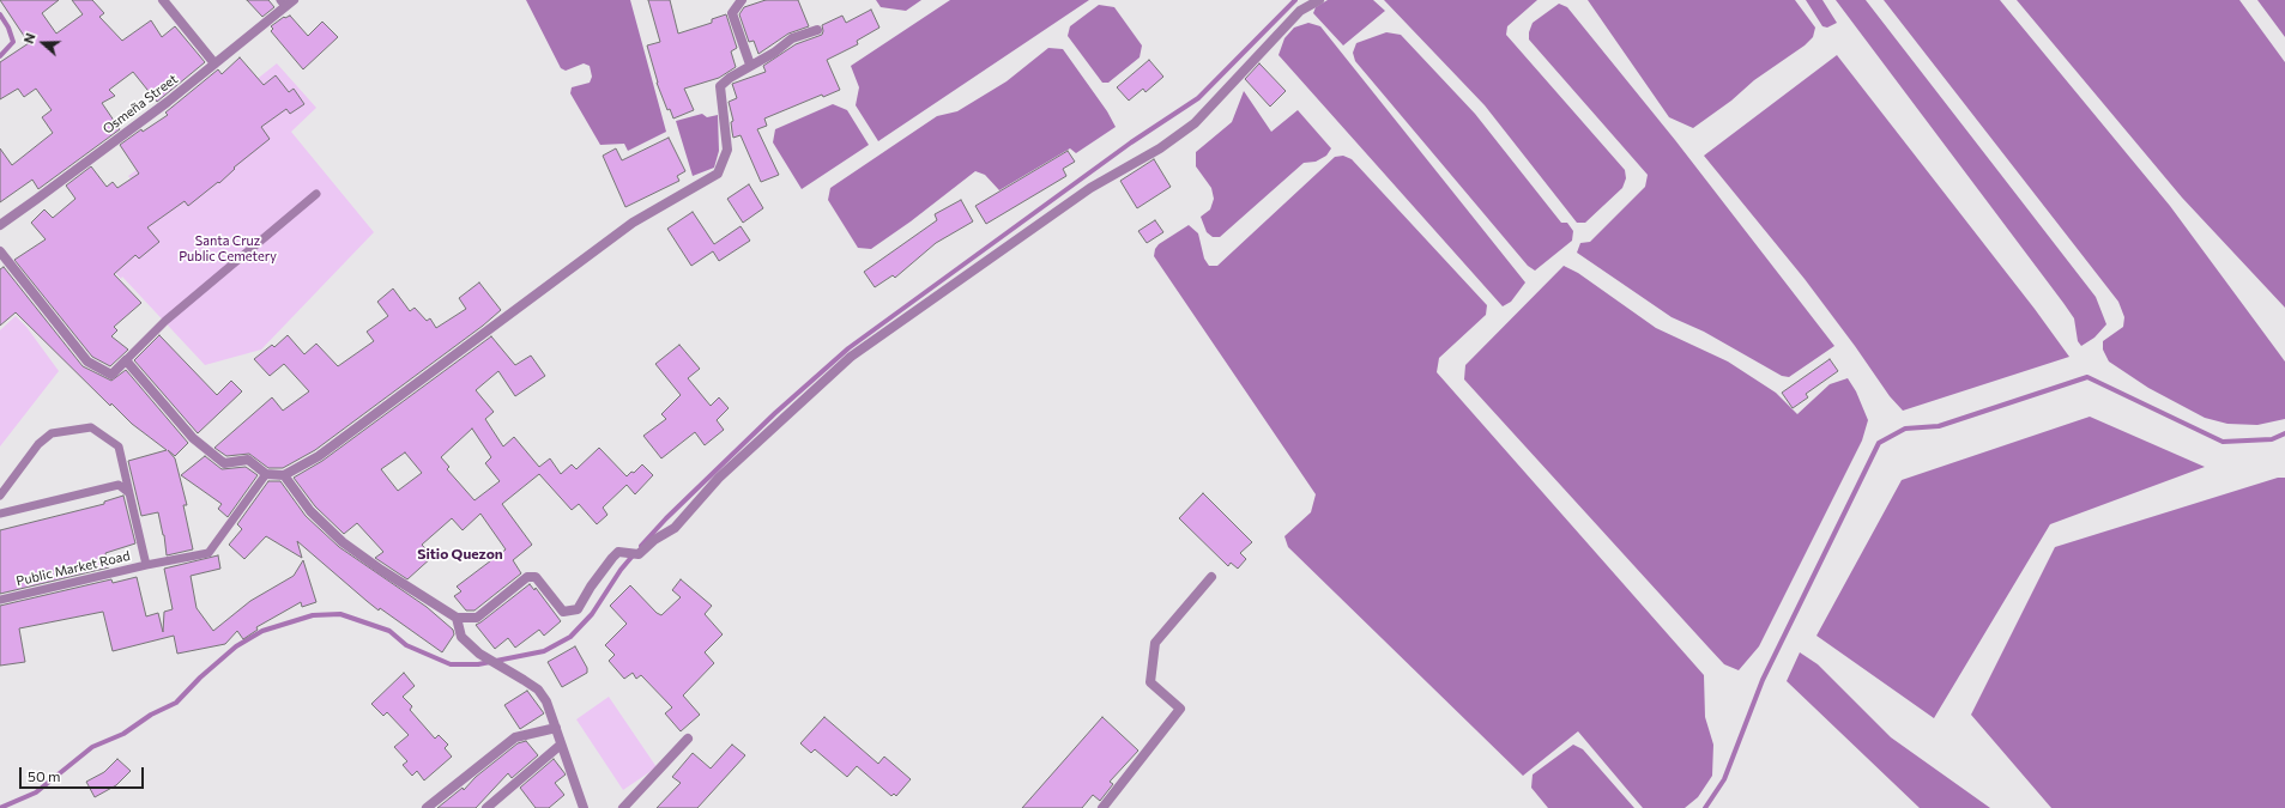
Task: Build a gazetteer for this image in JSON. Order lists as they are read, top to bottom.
{
  "streets": {
    "street": ["Osmeña Street"],
    "lane": ["Public Market Road"]
  },
  "districts": ["Sitio Quezon"],
  "parks": ["Santa Cruz Public Cemetery"],
  "scale_bar": "50 m",
  "north": "left"
}
